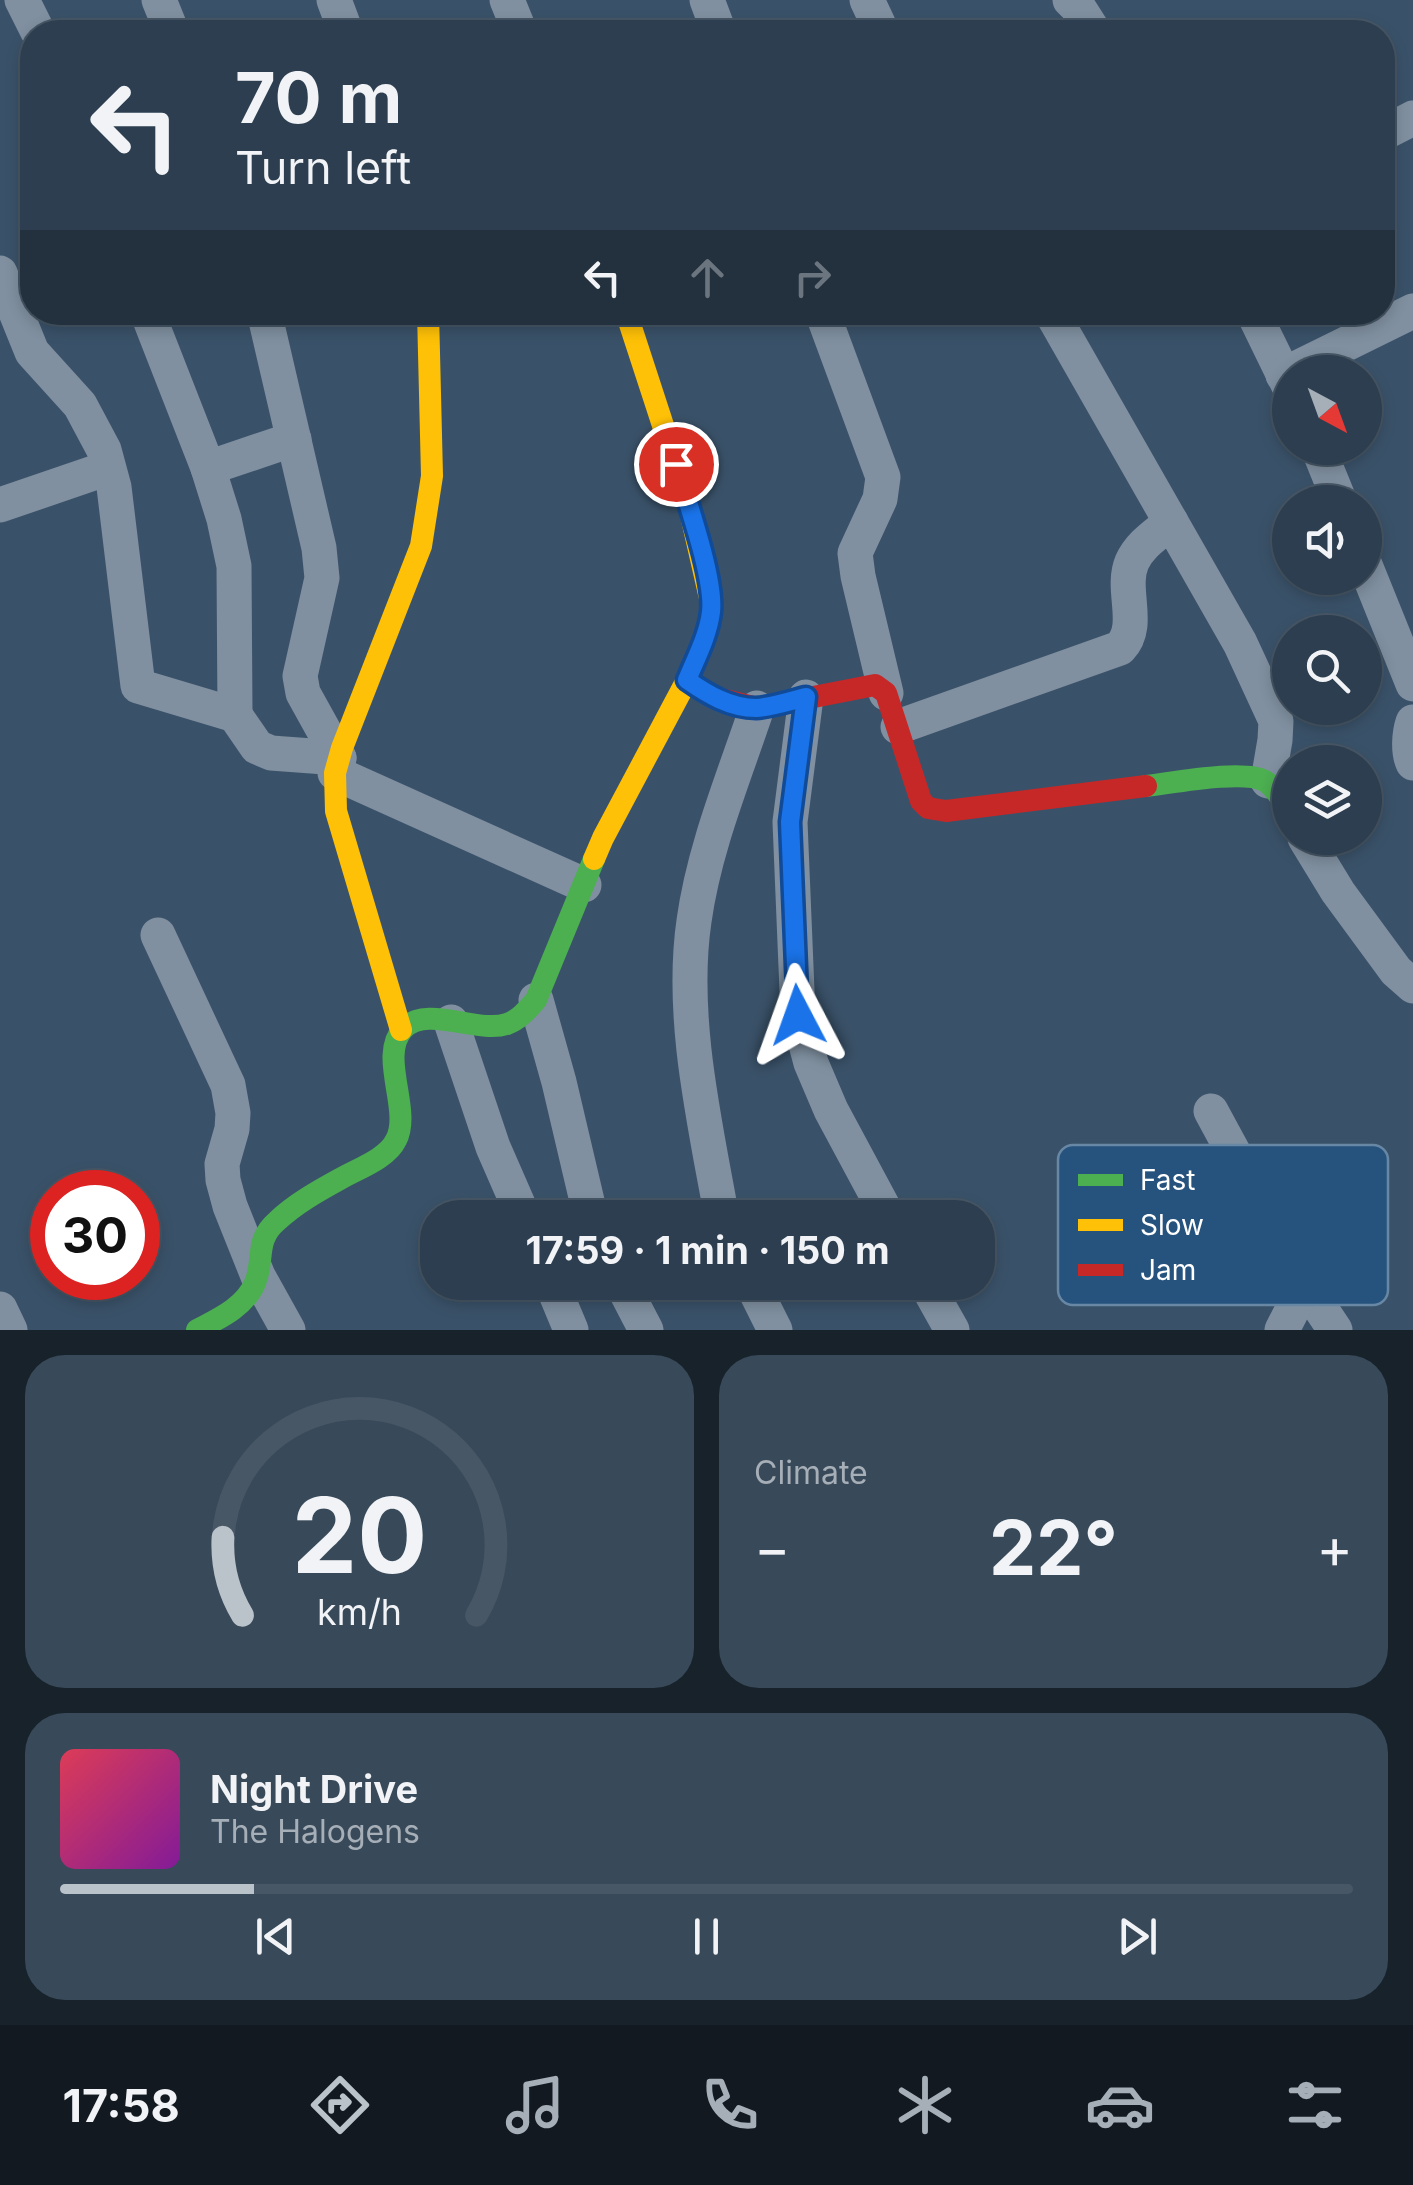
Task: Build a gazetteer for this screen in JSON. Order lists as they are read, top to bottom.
{
  "legend": ["Fast", "Slow", "Jam"],
  "north": "bottom right",
  "page": {
    "turn": ["70 m", "Turn left"],
    "limit": "30",
    "trip": "17:59 · 1 min · 150 m",
    "tile": "Climate",
    "heat": ["−", "22°", "+"],
    "song": ["Night Drive", "The Halogens"],
    "tabs": "17:58",
    "gauge": ["20", "km/h"]
  }
}
